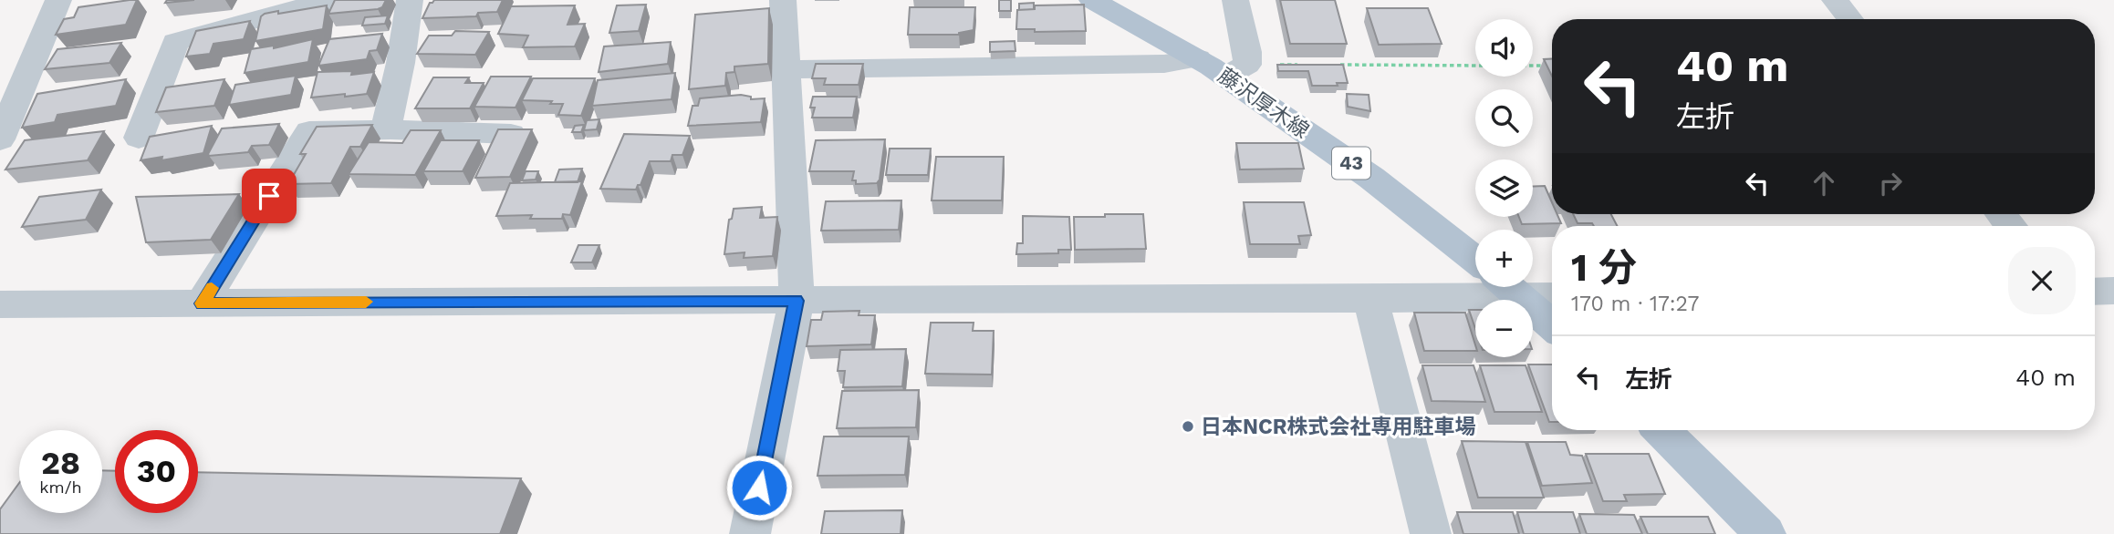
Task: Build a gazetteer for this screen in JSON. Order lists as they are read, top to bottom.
{
  "streets": {
    "main road": ["藤沢厚木線", "43"]
  },
  "places": ["日本NCR株式会社専用駐車場"],
  "page": {
    "map_buttons": ["+", "−"],
    "turn": ["40 m", "左折"],
    "heading": ["1 分", "170 m · 17:27"],
    "list": [
      {
        "name": "左折",
        "value": "40 m"
      }
    ],
    "speed": "28 km/h",
    "limit": "30"
  }
}
